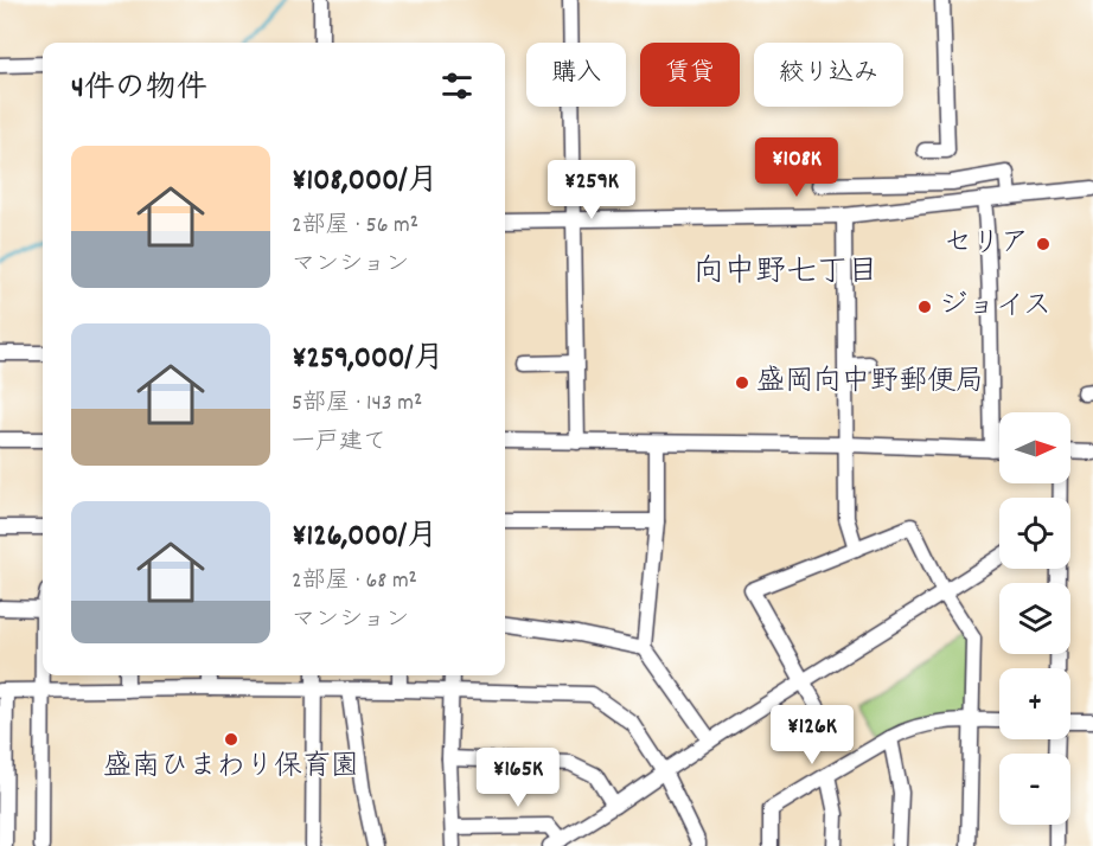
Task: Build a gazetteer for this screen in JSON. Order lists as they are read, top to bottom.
{
  "districts": ["向中野七丁目"],
  "places": [
    "セリア",
    "ジョイス",
    "盛岡向中野郵便局",
    "盛南ひまわり保育園"
  ],
  "north": "right",
  "page": {
    "chip": ["購入", "賃貸", "絞り込み"],
    "heading": "4件の物件",
    "list": [
      {
        "name": "¥108,000/月",
        "note": "2部屋 · 56 m² · マンション"
      },
      {
        "name": "¥259,000/月",
        "note": "5部屋 · 143 m² · 一戸建て"
      },
      {
        "name": "¥126,000/月",
        "note": "2部屋 · 68 m² · マンション"
      }
    ],
    "price": [
      "¥108K",
      "¥259K",
      "¥126K",
      "¥165K"
    ],
    "map_buttons": ["+", "−"]
  }
}
